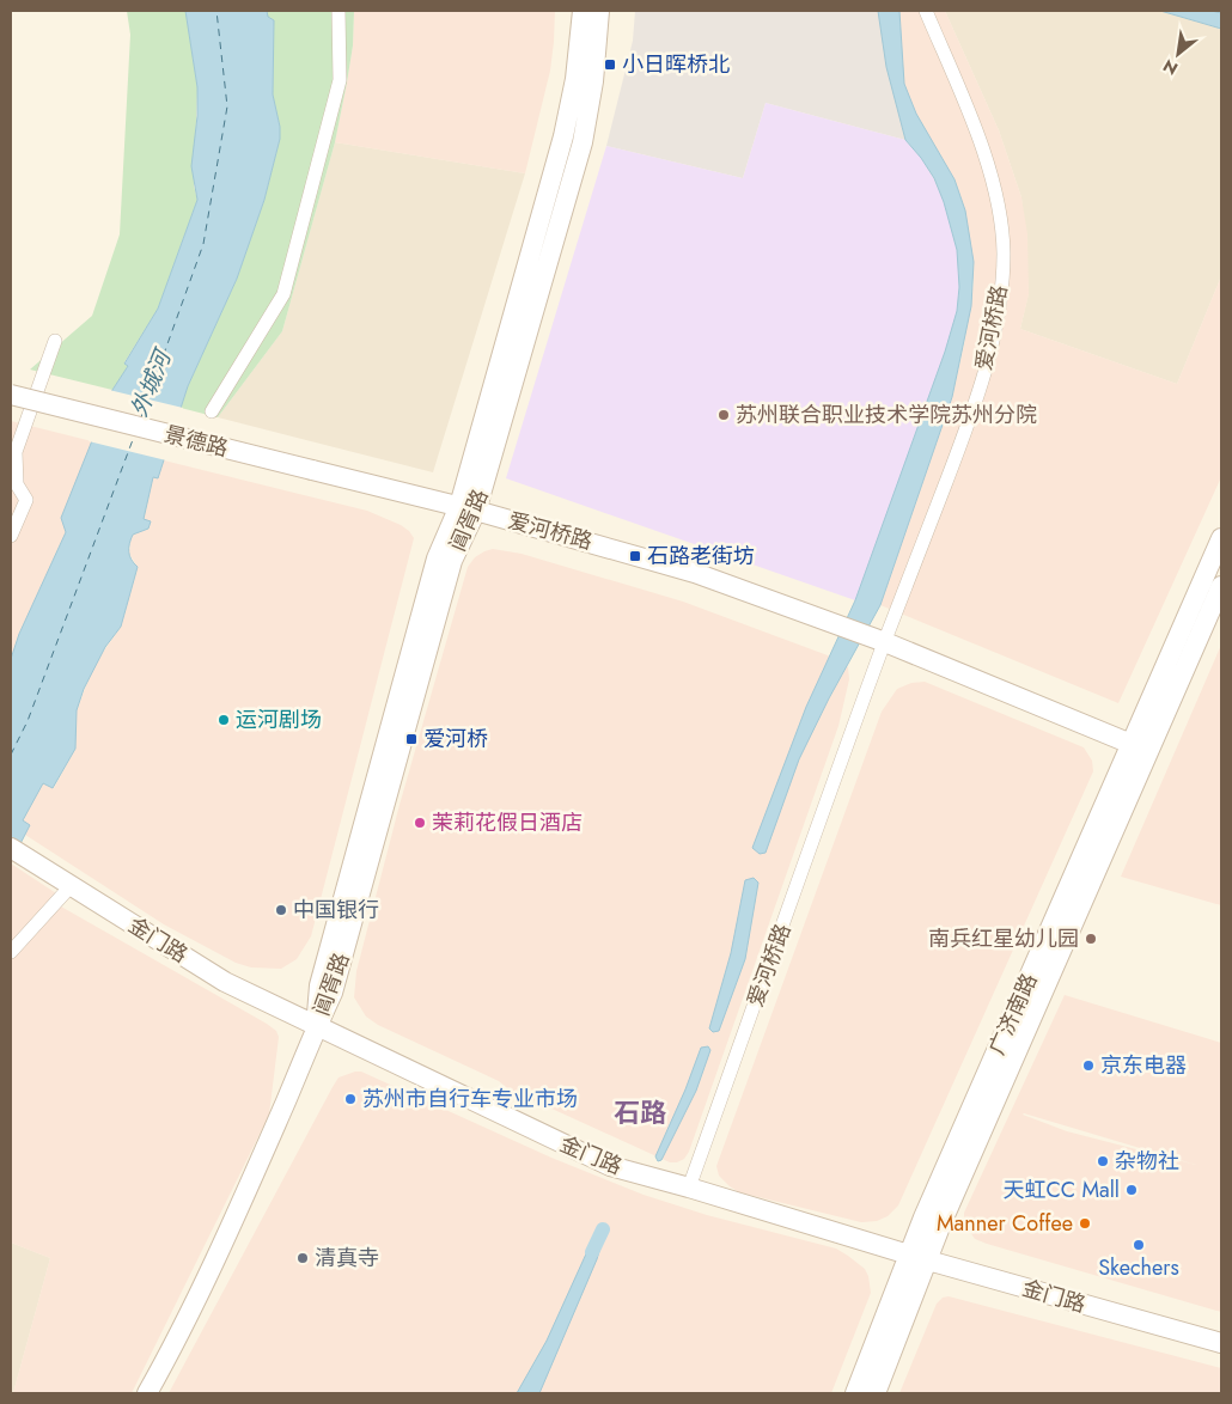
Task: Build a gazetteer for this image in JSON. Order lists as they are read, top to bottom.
{
  "streets": {
    "main road": [
      "爱河桥路",
      "景德路",
      "阊胥路",
      "金门路",
      "广济南路"
    ]
  },
  "crossings": [
    ["爱河桥路", "景德路"],
    ["爱河桥路", "阊胥路"],
    ["爱河桥路", "金门路"],
    ["爱河桥路", "广济南路"],
    ["阊胥路", "金门路"],
    ["金门路", "广济南路"]
  ],
  "districts": ["石路"],
  "water": ["外城河"],
  "places": {
    "transit": ["小日晖桥北", "石路老街坊", "爱河桥"],
    "other": [
      "苏州联合职业技术学院苏州分院",
      "运河剧场",
      "茉莉花假日酒店",
      "中国银行",
      "南兵红星幼儿园",
      "京东电器",
      "苏州市自行车专业市场",
      "杂物社",
      "天虹CC Mall",
      "Manner Coffee",
      "Skechers",
      "清真寺"
    ]
  },
  "north": "bottom left"
}
